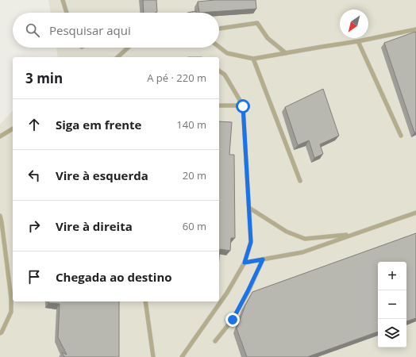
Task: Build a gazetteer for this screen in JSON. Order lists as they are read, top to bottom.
{
  "north": "bottom left",
  "page": {
    "search": "Pesquisar aqui",
    "heading": ["3 min", "A pé · 220 m"],
    "list": [
      ["Siga em frente", "140 m"],
      ["Vire à esquerda", "20 m"],
      ["Vire à direita", "60 m"],
      "Chegada ao destino"
    ],
    "map_buttons": ["+", "−"]
  }
}
